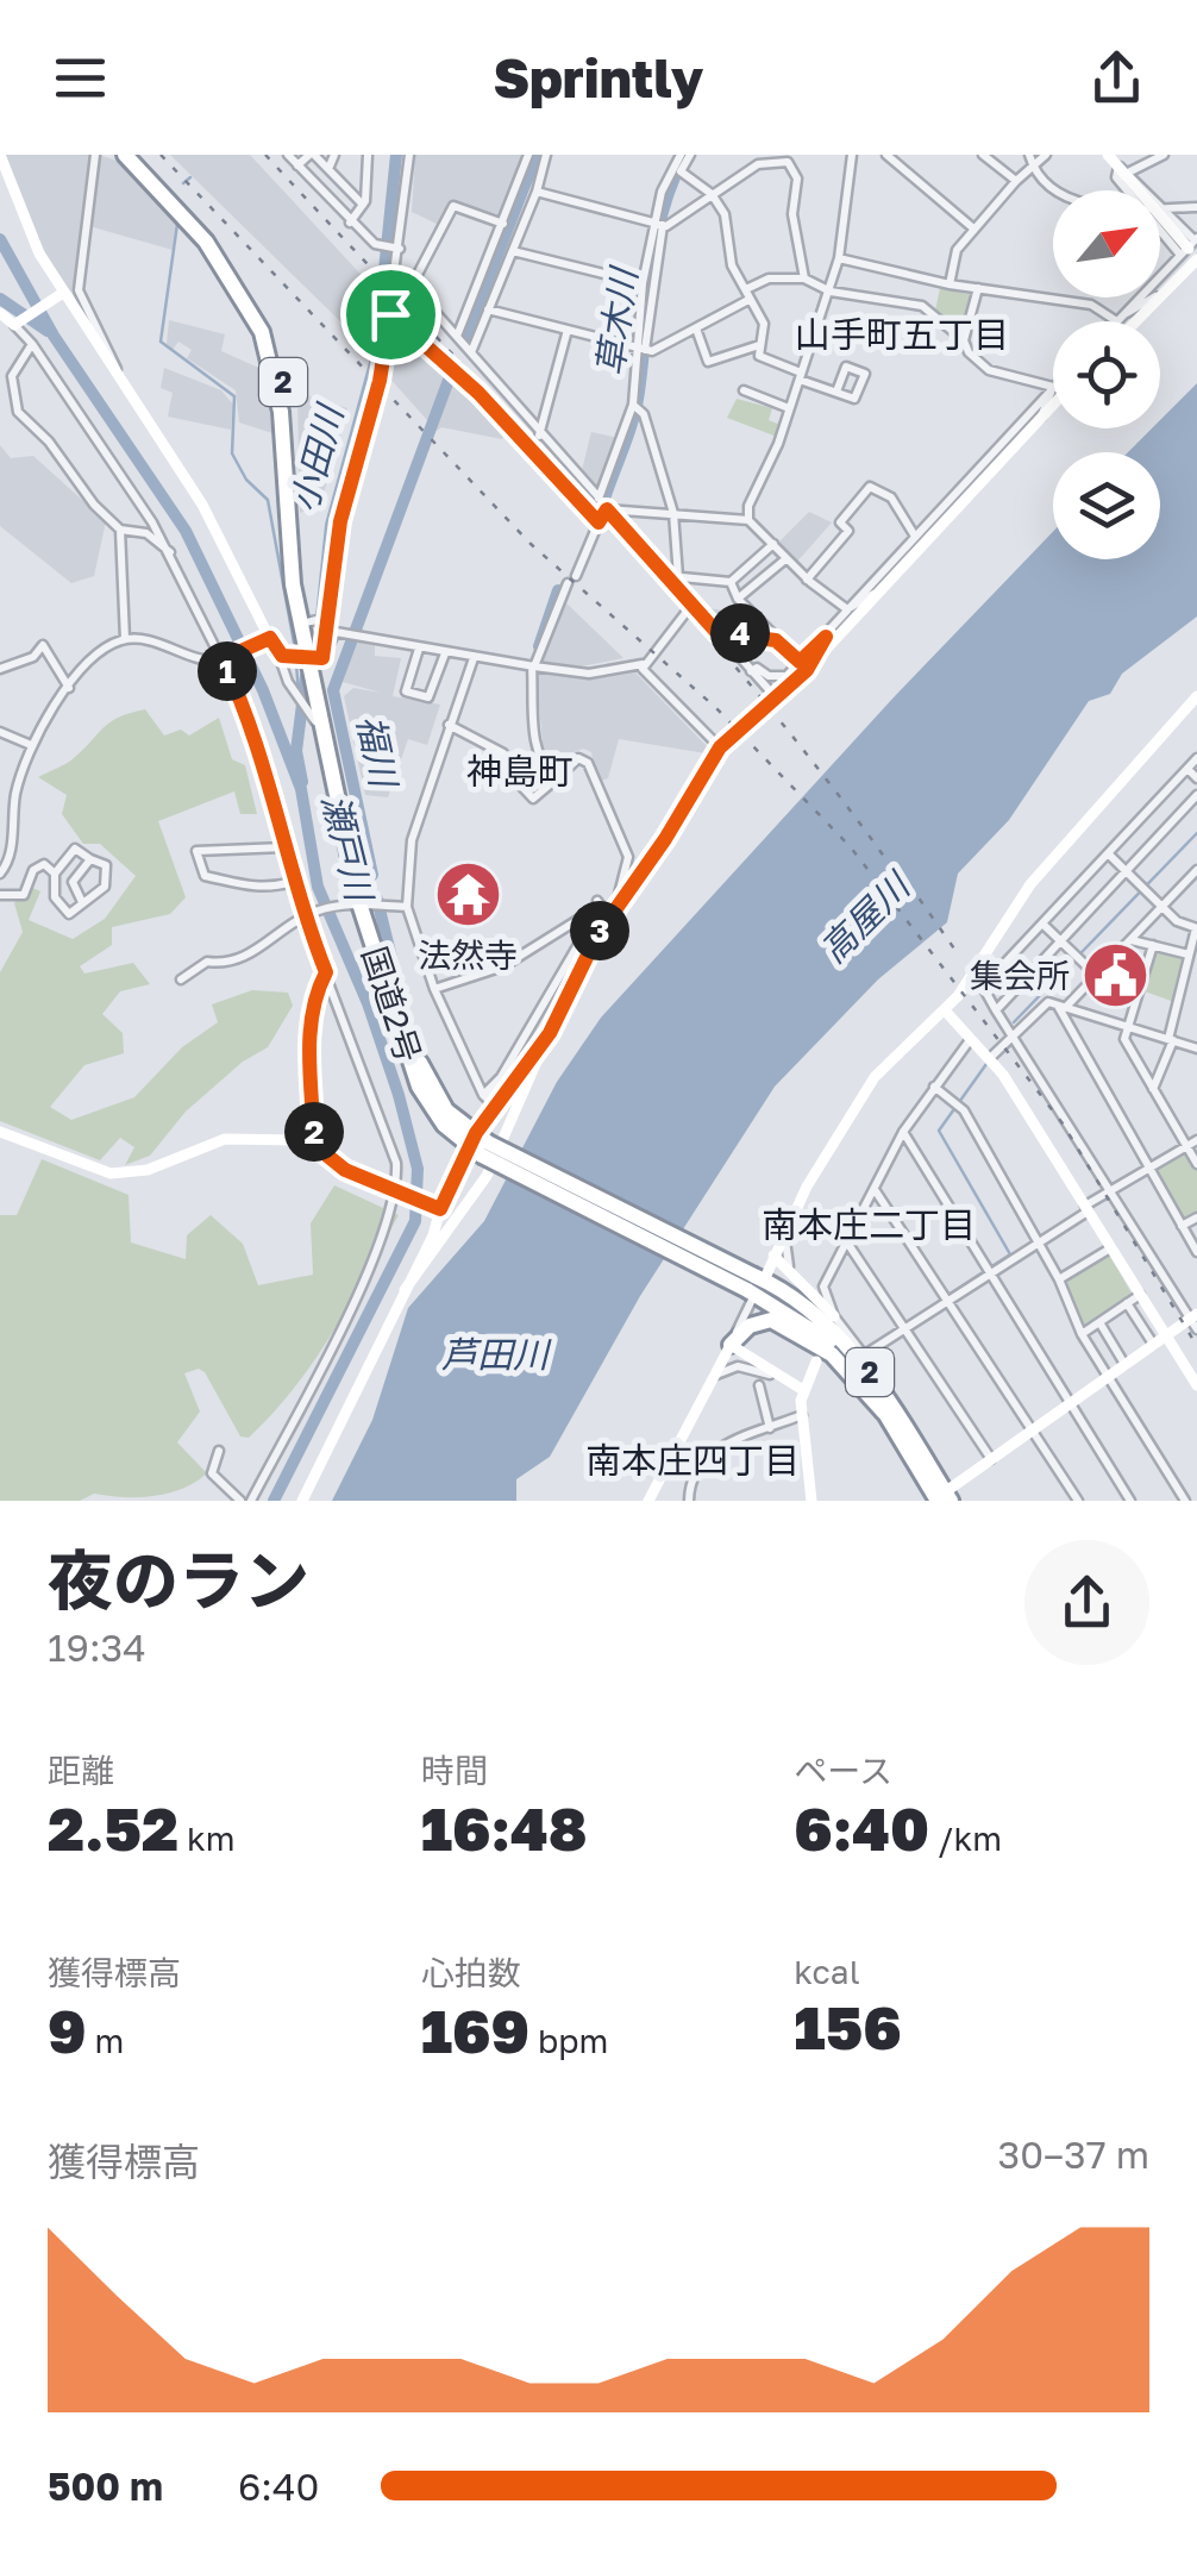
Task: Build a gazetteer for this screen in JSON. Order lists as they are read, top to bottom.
{
  "streets": {
    "highway": ["2", "国道2号"]
  },
  "districts": [
    "山手町五丁目",
    "神島町",
    "南本庄二丁目",
    "南本庄四丁目"
  ],
  "water": [
    "草木川",
    "小田川",
    "福川",
    "瀬戸川",
    "高屋川",
    "芦田川"
  ],
  "places": {
    "temple": ["法然寺"],
    "public building": ["集会所"]
  },
  "north": "top right",
  "page": {
    "header": "Sprintly",
    "pins": [
      "4",
      "1",
      "3",
      "2"
    ],
    "heading": ["夜のラン", "19:34"],
    "stats": [
      ["距離", "2.52 km"],
      ["時間", "16:48"],
      ["ペース", "6:40 /km"],
      ["獲得標高", "9 m"],
      ["心拍数", "169 bpm"],
      ["kcal", "156"]
    ],
    "chart": ["獲得標高", "30–37 m"],
    "list": [
      {
        "name": "500 m",
        "note": "6:40"
      }
    ]
  }
}
